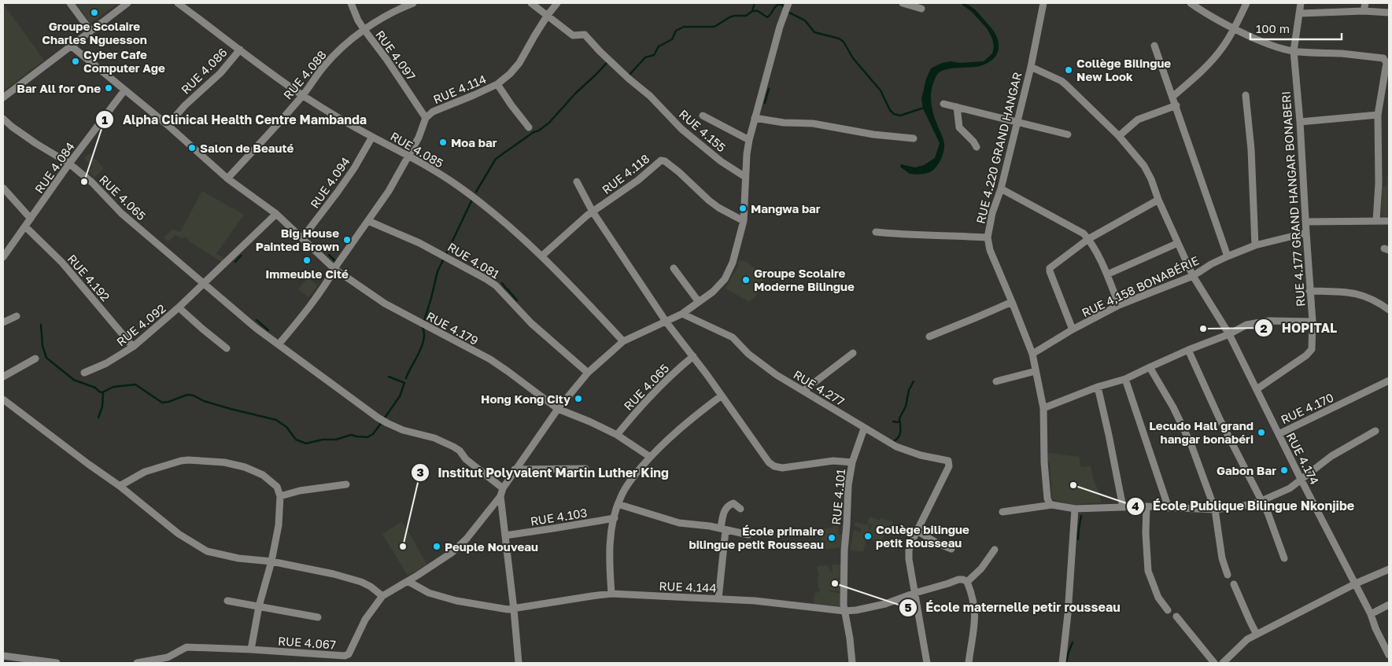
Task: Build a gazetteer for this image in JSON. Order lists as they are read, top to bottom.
{
  "streets": {
    "street": [
      "RUE 4.097",
      "RUE 4.086",
      "RUE 4.088",
      "RUE 4.114",
      "RUE 4.155",
      "RUE 4.220 GRAND HANGAR",
      "RUE 4.085",
      "RUE 4.084",
      "RUE 4.118",
      "RUE 4.094",
      "RUE 4.065",
      "RUE 4.177 GRAND HANGAR BONABERI",
      "RUE 4.081",
      "RUE 4.192",
      "RUE 4,158 BONABÉRIE",
      "RUE 4.092",
      "RUE 4.179",
      "RUE 4.277",
      "RUE 4.170",
      "RUE 4.174",
      "RUE 4.101",
      "RUE 4.103",
      "RUE 4.144",
      "RUE 4.067"
    ]
  },
  "crossings": [
    ["RUE 4.097", "RUE 4.088"],
    ["RUE 4.097", "RUE 4.114"],
    ["RUE 4.086", "RUE 4.085"],
    ["RUE 4.086", "RUE 4.179"],
    ["RUE 4.088", "RUE 4.085"],
    ["RUE 4.088", "RUE 4.179"],
    ["RUE 4.114", "RUE 4.155"],
    ["RUE 4.114", "RUE 4.085"],
    ["RUE 4.114", "RUE 4.065"],
    ["RUE 4.114", "RUE 4.081"],
    ["RUE 4.114", "RUE 4.179"],
    ["RUE 4.220 GRAND HANGAR", "RUE 4,158 BONABÉRIE"],
    ["RUE 4.220 GRAND HANGAR", "RUE 4.174"],
    ["RUE 4.085", "RUE 4.118"],
    ["RUE 4.085", "RUE 4.094"],
    ["RUE 4.084", "RUE 4.065"],
    ["RUE 4.084", "RUE 4.192"],
    ["RUE 4.084", "RUE 4.179"],
    ["RUE 4.094", "RUE 4.179"],
    ["RUE 4.065", "RUE 4.092"],
    ["RUE 4.065", "RUE 4.179"],
    ["RUE 4.177 GRAND HANGAR BONABERI", "RUE 4,158 BONABÉRIE"],
    ["RUE 4.177 GRAND HANGAR BONABERI", "RUE 4.174"],
    ["RUE 4.192", "RUE 4.092"],
    ["RUE 4,158 BONABÉRIE", "RUE 4.174"],
    ["RUE 4.092", "RUE 4.179"],
    ["RUE 4.277", "RUE 4.101"],
    ["RUE 4.170", "RUE 4.174"],
    ["RUE 4.101", "RUE 4.144"],
    ["RUE 4.144", "RUE 4.067"]
  ],
  "places": [
    "Groupe Scolaire Charles Nguesson",
    "Cyber Cafe Computer Age",
    "Collège Bilingue New Look",
    "Bar All for One",
    "Moa bar",
    "Salon de Beauté",
    "Alpha Clinical Health Centre Mambanda",
    "Mangwa bar",
    "Big House Painted Brown",
    "Immeuble Cité",
    "Groupe Scolaire Moderne Bilingue",
    "HOPITAL",
    "Hong Kong City",
    "Lecudo Hall grand hangar bonabéri",
    "Gabon Bar",
    "École Publique Bilingue Nkonjibe",
    "Collège bilingue petit Rousseau",
    "École primaire bilingue petit Rousseau",
    "Institut Polyvalent Martin Luther King",
    "Peuple Nouveau",
    "École maternelle petir rousseau"
  ],
  "scale_bar": "100 m"
}
